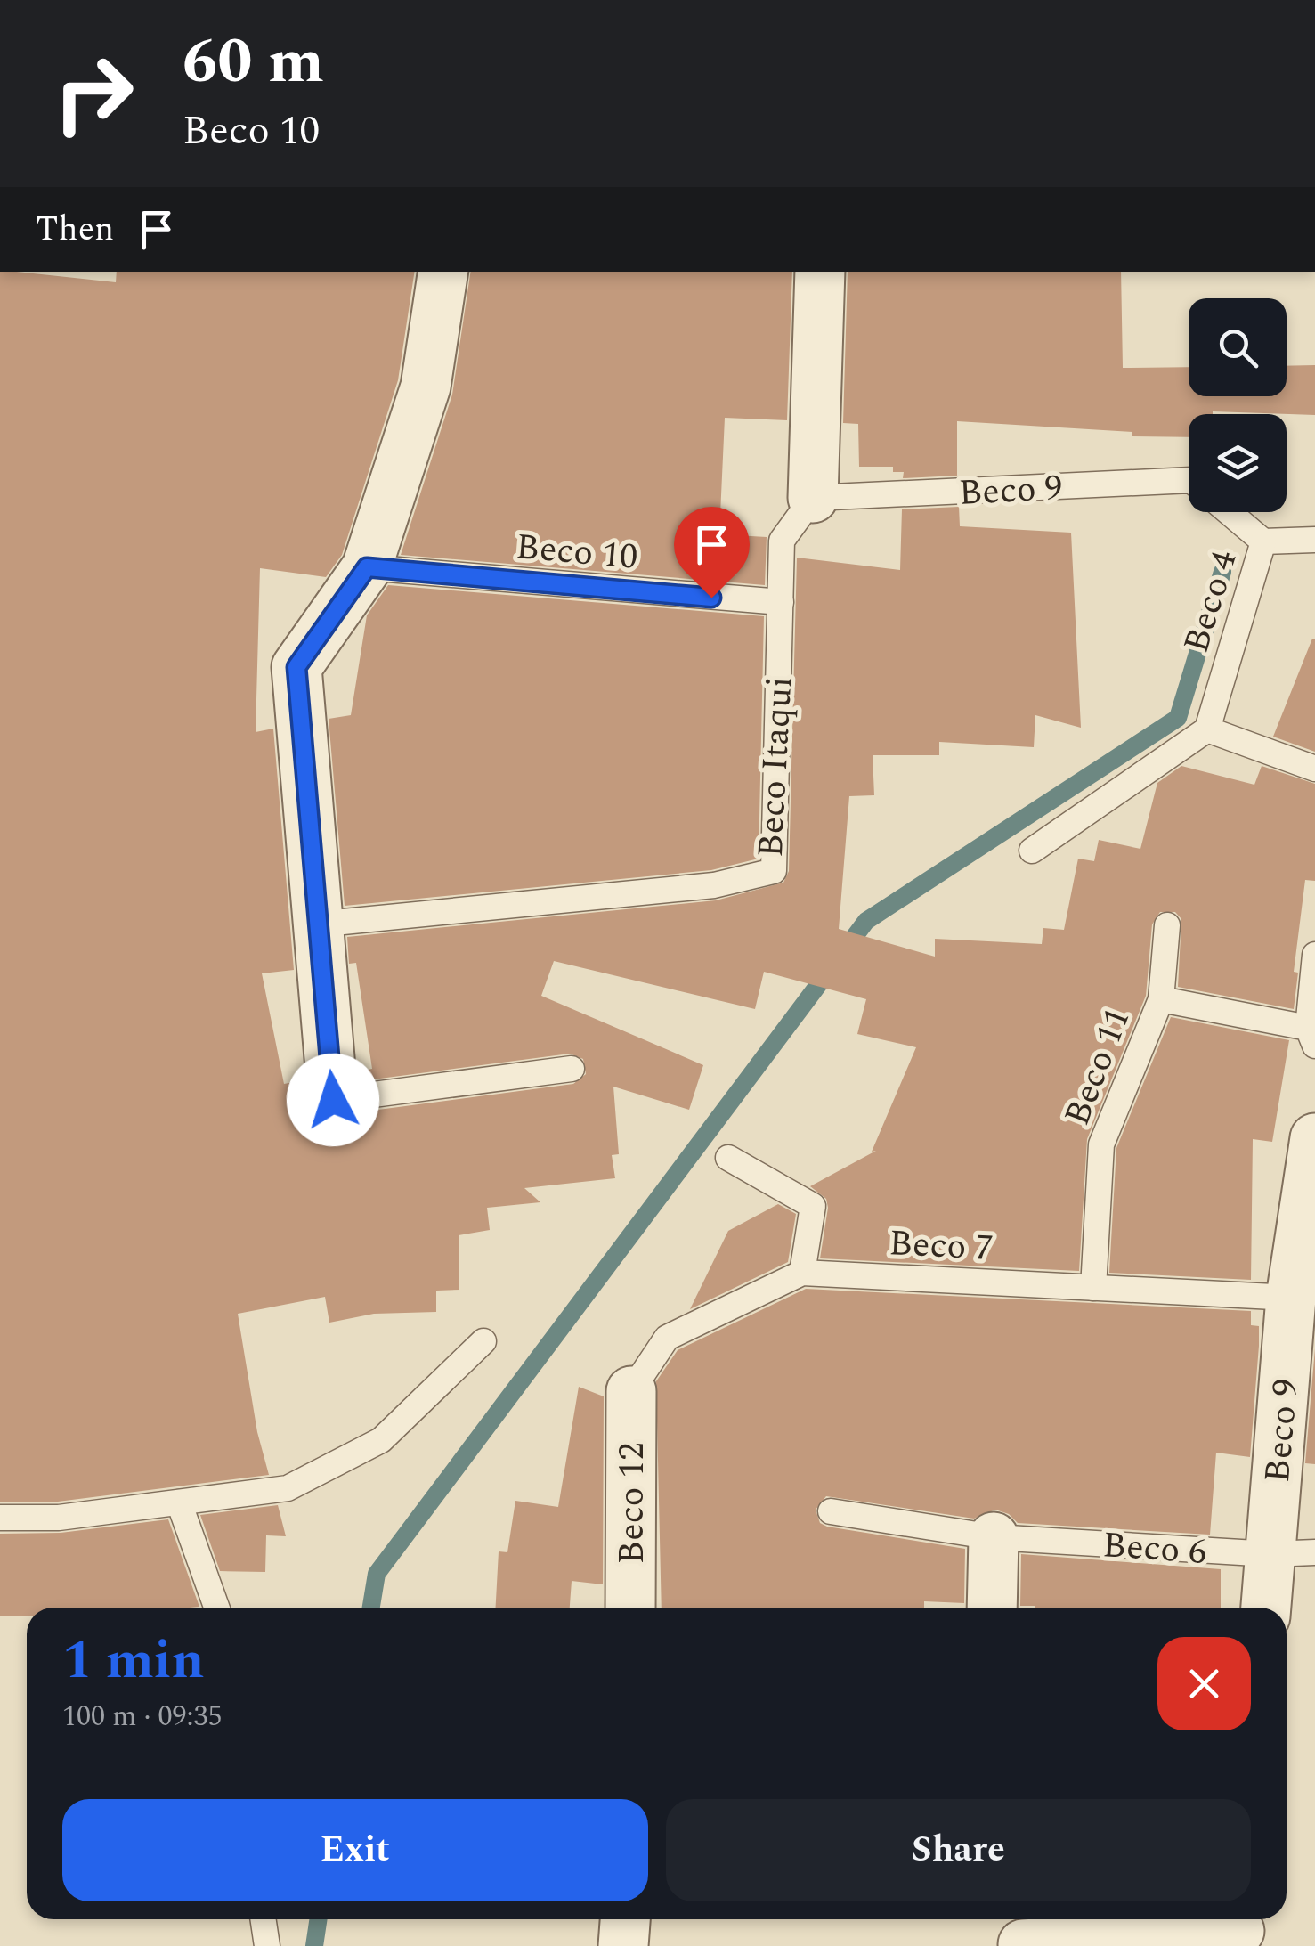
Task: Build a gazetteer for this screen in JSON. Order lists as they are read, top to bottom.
{
  "streets": {
    "street": ["Beco 9", "Beco 12"],
    "lane": [
      "Beco 10",
      "Beco 4",
      "Beco Itaqui",
      "Beco 11",
      "Beco 7",
      "Beco 6"
    ]
  },
  "crossings": [
    ["Beco 9", "Beco Itaqui"],
    ["Beco 9", "Beco 7"],
    ["Beco 9", "Beco 6"],
    ["Beco 10", "Beco Itaqui"],
    ["Beco 11", "Beco 7"],
    ["Beco 7", "Beco 12"]
  ],
  "page": {
    "turn": ["60 m", "Beco 10"],
    "then": "Then",
    "heading": ["1 min", "100 m · 09:35"],
    "buttons": ["Exit", "Share"]
  }
}
